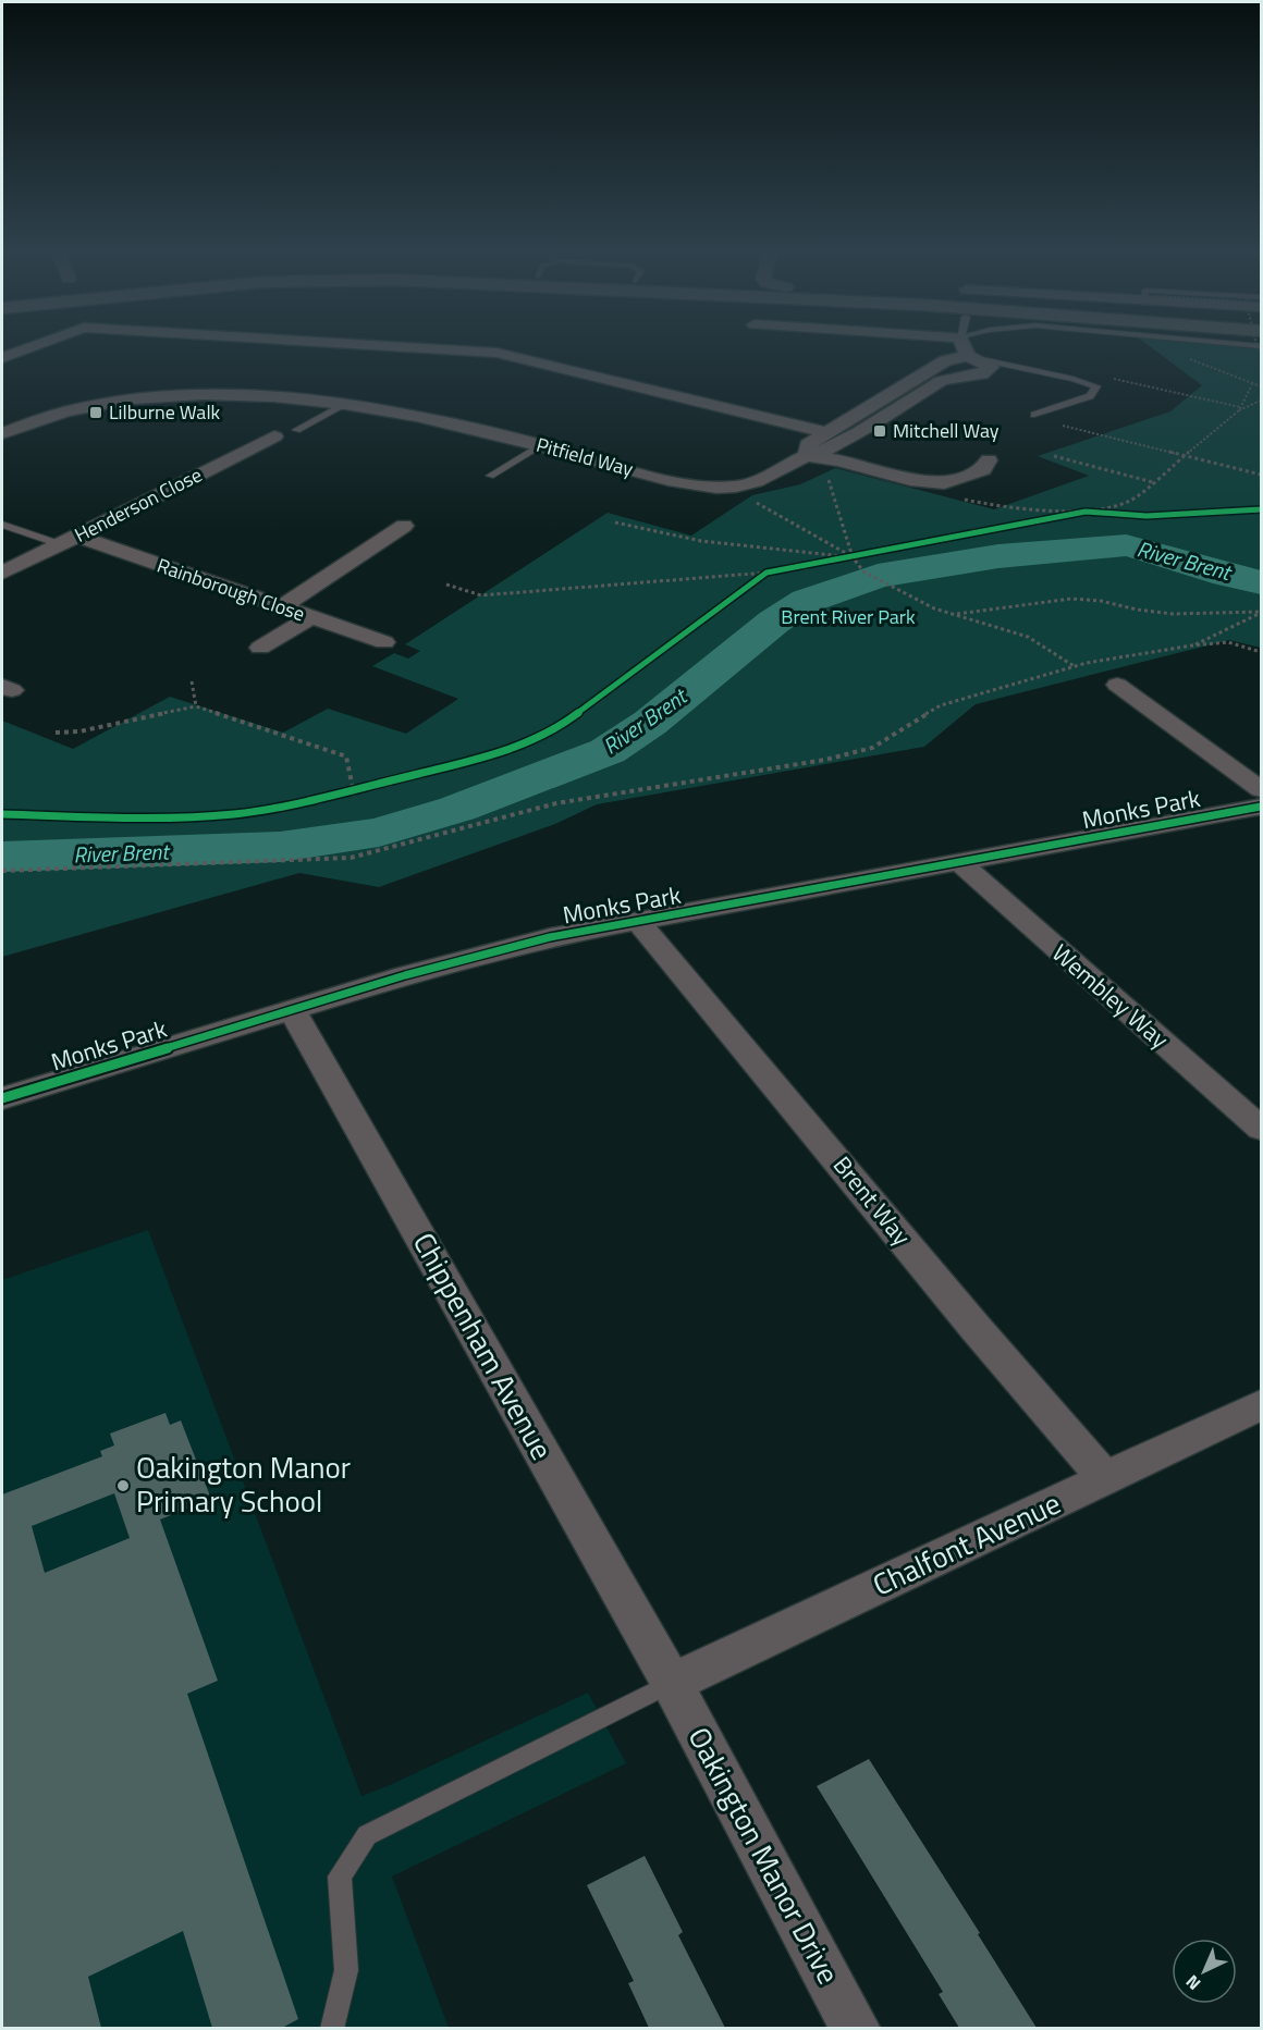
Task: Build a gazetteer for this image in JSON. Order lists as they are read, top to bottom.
{
  "streets": {
    "street": [
      "Pitfield Way",
      "Henderson Close",
      "Rainborough Close",
      "Monks Park",
      "Wembley Way",
      "Brent Way",
      "Chippenham Avenue",
      "Chalfont Avenue",
      "Oakington Manor Drive"
    ]
  },
  "crossings": [
    ["Henderson Close", "Rainborough Close"],
    ["Monks Park", "Wembley Way"],
    ["Monks Park", "Brent Way"],
    ["Monks Park", "Chippenham Avenue"],
    ["Brent Way", "Chalfont Avenue"],
    ["Chippenham Avenue", "Chalfont Avenue"],
    ["Chippenham Avenue", "Oakington Manor Drive"],
    ["Chalfont Avenue", "Oakington Manor Drive"]
  ],
  "water": ["River Brent"],
  "parks": ["Brent River Park"],
  "places": {
    "transit": ["Lilburne Walk", "Mitchell Way"],
    "other": ["Oakington Manor Primary School"]
  },
  "north": "bottom left"
}
